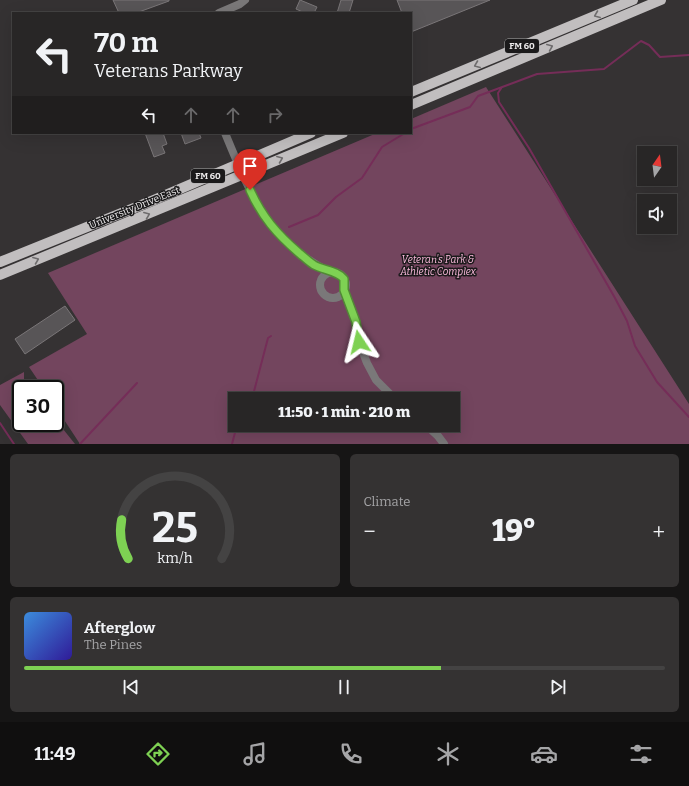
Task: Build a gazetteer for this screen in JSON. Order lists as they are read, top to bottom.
{
  "streets": {
    "main road": ["FM 60", "University Drive East"]
  },
  "parks": ["Veteran's Park & Athletic Complex"],
  "north": "top",
  "page": {
    "turn": ["70 m", "Veterans Parkway"],
    "limit": "30",
    "trip": "11:50 · 1 min · 210 m",
    "tile": "Climate",
    "heat": ["−", "19°", "+"],
    "song": ["Afterglow", "The Pines"],
    "tabs": "11:49",
    "gauge": ["25", "km/h"]
  }
}
